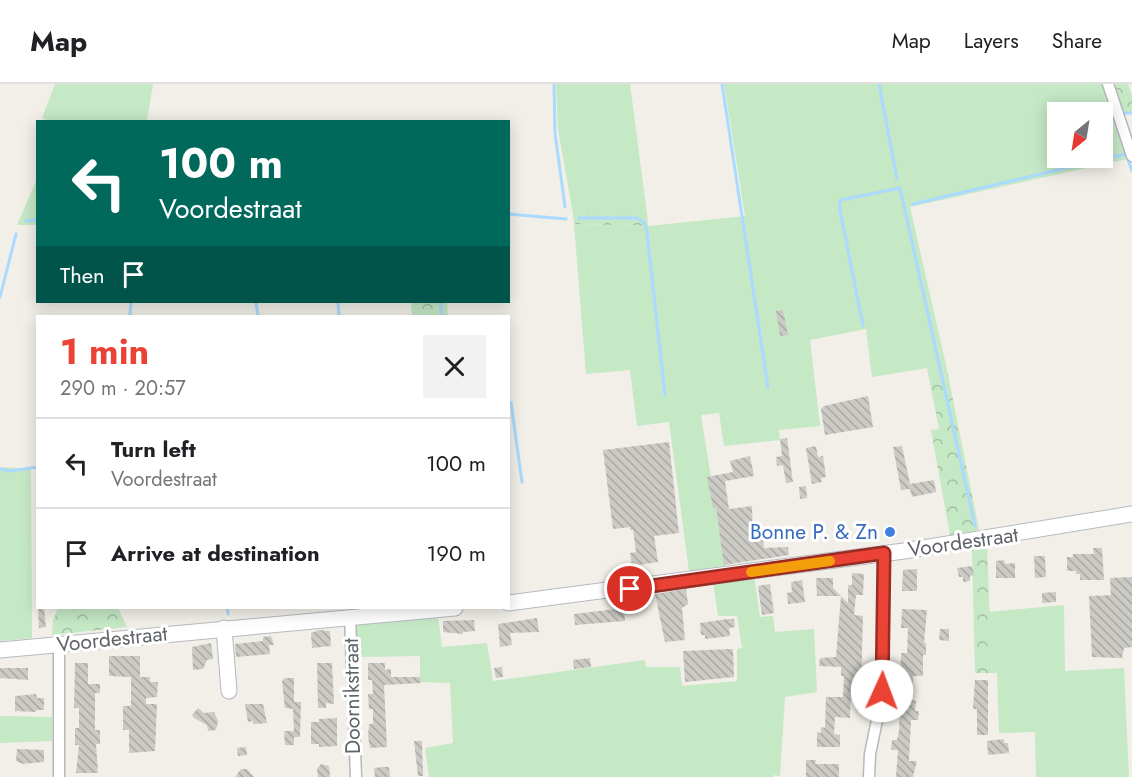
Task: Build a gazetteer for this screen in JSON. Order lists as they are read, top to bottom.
{
  "streets": {
    "street": ["Voordestraat", "Doornikstraat"]
  },
  "crossings": [
    ["Voordestraat", "Doornikstraat"]
  ],
  "places": ["Bonne P. & Zn"],
  "north": "bottom left",
  "page": {
    "header": "Map",
    "nav": ["Map", "Layers", "Share"],
    "turn": ["100 m", "Voordestraat"],
    "then": "Then",
    "heading": ["1 min", "290 m · 20:57"],
    "list": [
      {
        "name": "Turn left",
        "note": "Voordestraat",
        "value": "100 m"
      },
      {
        "name": "Arrive at destination",
        "value": "190 m"
      }
    ]
  }
}
